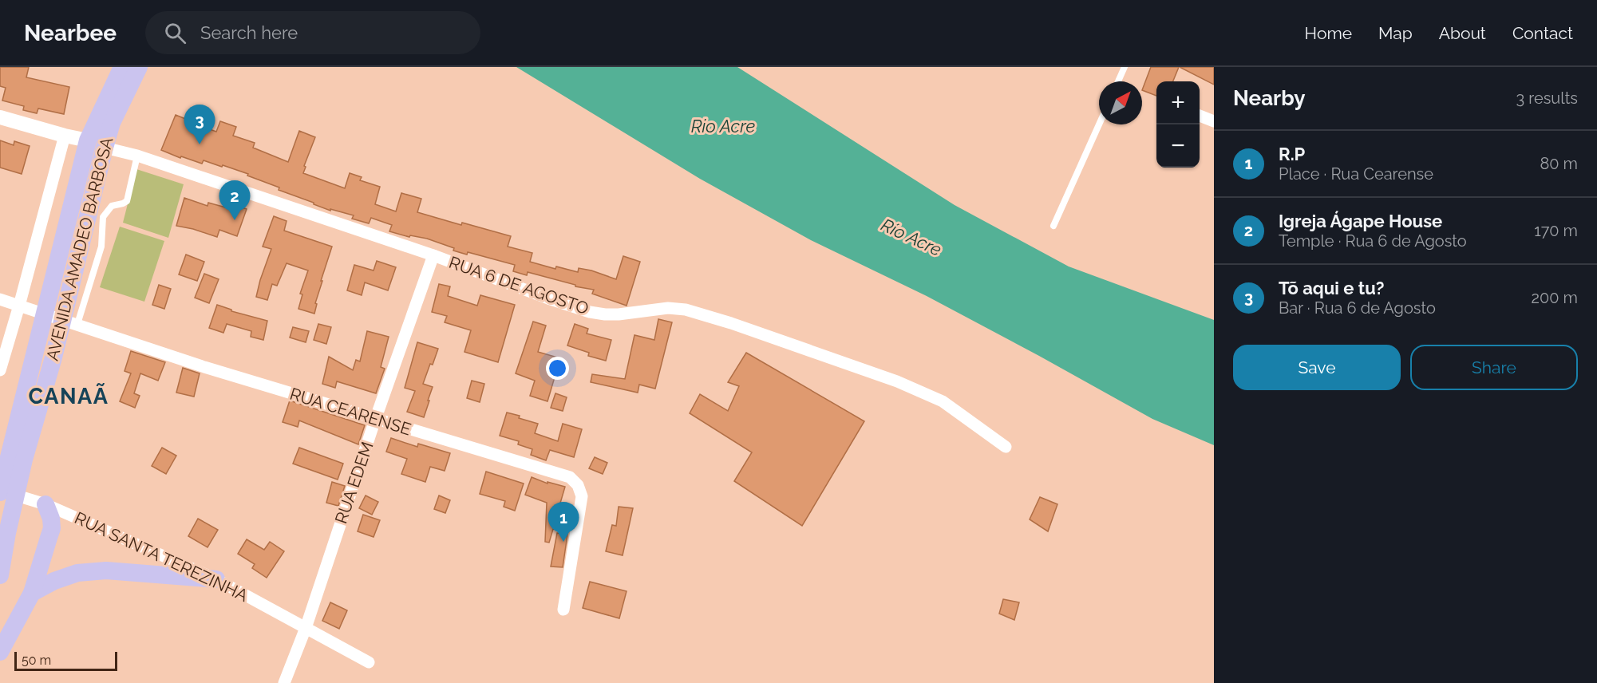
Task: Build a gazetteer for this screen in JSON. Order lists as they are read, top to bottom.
{
  "streets": {
    "main road": ["AVENIDA AMADEO BARBOSA"],
    "street": [
      "RUA 6 DE AGOSTO",
      "RUA CEARENSE",
      "RUA EDEM",
      "RUA SANTA TEREZINHA"
    ]
  },
  "crossings": [
    ["AVENIDA AMADEO BARBOSA", "RUA 6 DE AGOSTO"],
    ["AVENIDA AMADEO BARBOSA", "RUA SANTA TEREZINHA"],
    ["RUA 6 DE AGOSTO", "RUA EDEM"],
    ["RUA CEARENSE", "RUA EDEM"],
    ["RUA EDEM", "RUA SANTA TEREZINHA"]
  ],
  "districts": ["CANAÃ"],
  "water": ["Rio Acre", "Río Acre"],
  "scale_bar": "50 m",
  "north": "top right",
  "page": {
    "header": "Nearbee",
    "search": "Search here",
    "nav": [
      "Home",
      "Map",
      "About",
      "Contact"
    ],
    "heading": ["Nearby", "3 results"],
    "map_buttons": ["+", "−"],
    "pins": ["3", "2", "1"],
    "list": [
      {
        "mark": "1",
        "name": "R.P",
        "note": "Place · Rua Cearense",
        "value": "80 m"
      },
      {
        "mark": "2",
        "name": "Igreja Ágape House",
        "note": "Temple · Rua 6 de Agosto",
        "value": "170 m"
      },
      {
        "mark": "3",
        "name": "Tõ aqui e tu?",
        "note": "Bar · Rua 6 de Agosto",
        "value": "200 m"
      }
    ],
    "buttons": ["Save", "Share"],
    "scale": "50 m"
  }
}
